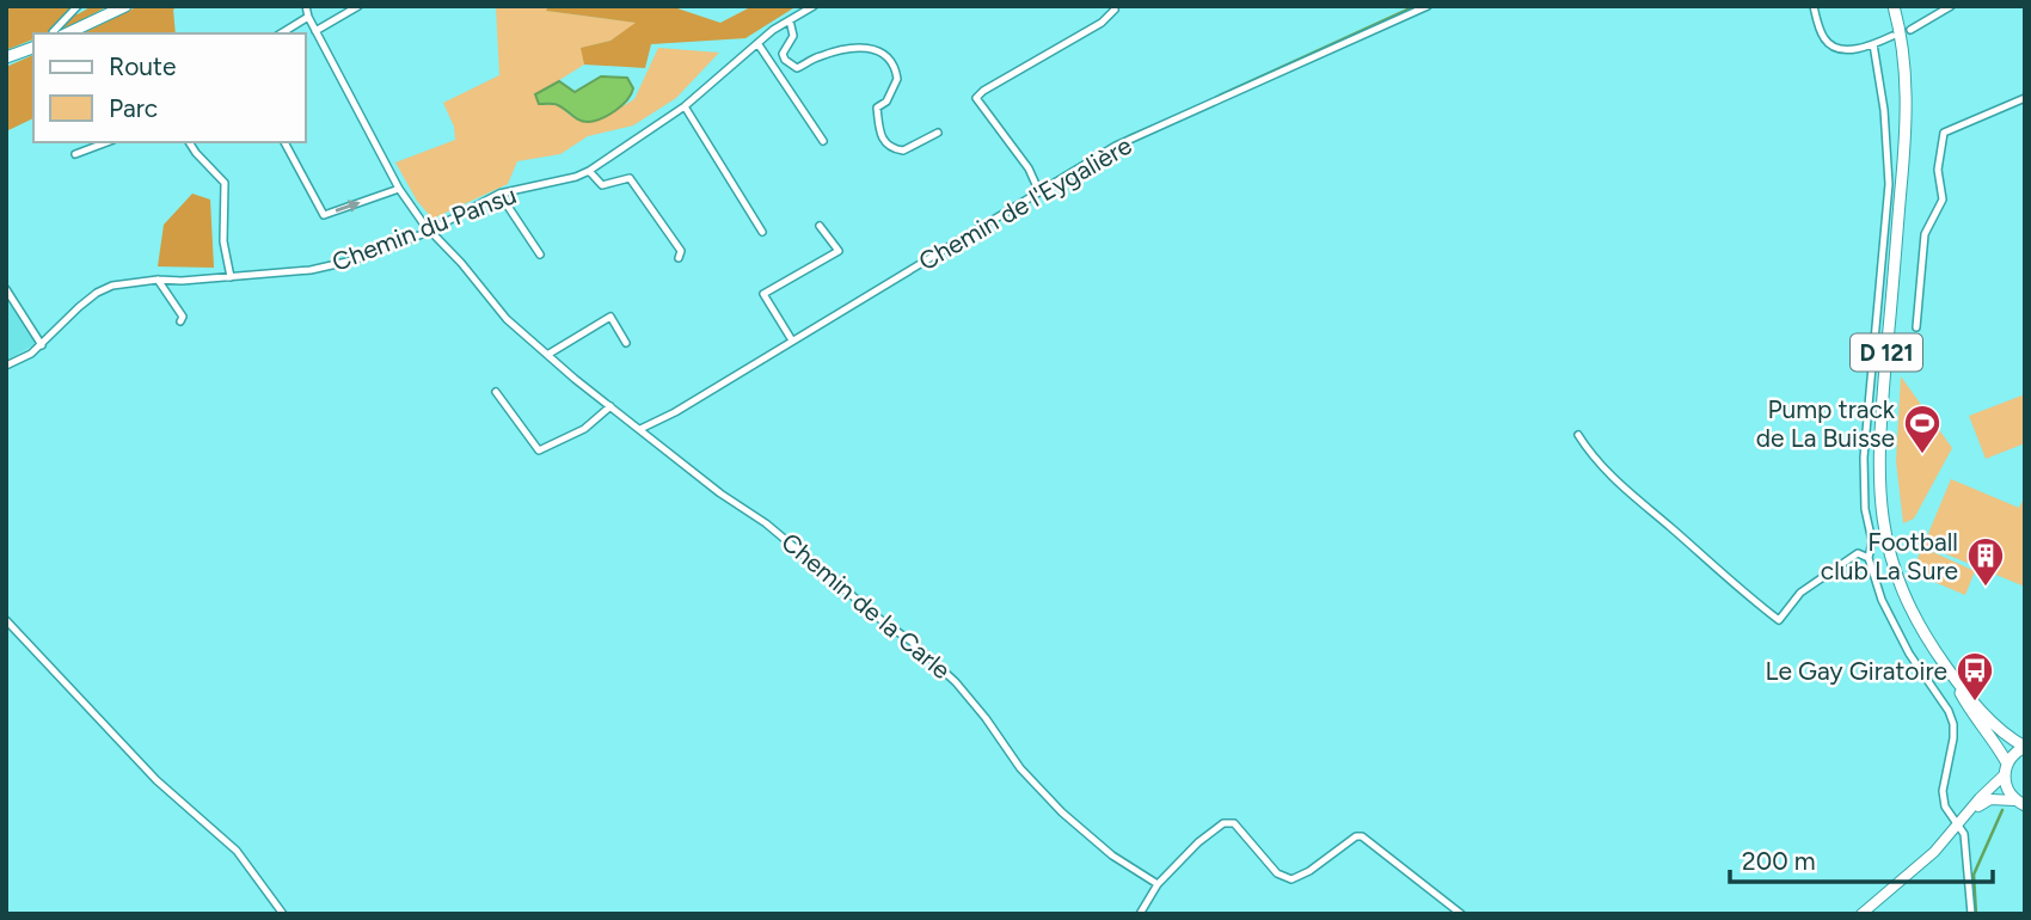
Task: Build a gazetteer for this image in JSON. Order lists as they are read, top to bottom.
{
  "streets": {
    "main road": ["D 121"],
    "street": ["Chemin de l'Eygalière", "Chemin du Pansu", "Chemin de la Carle"]
  },
  "crossings": [
    ["Chemin de l'Eygalière", "Chemin de la Carle"],
    ["Chemin du Pansu", "Chemin de la Carle"]
  ],
  "places": {
    "sports": ["Pump track de La Buisse"],
    "building": ["Football club La Sure"],
    "bus stop": ["Le Gay Giratoire"]
  },
  "legend": ["Route", "Parc"],
  "scale_bar": "200 m"
}
